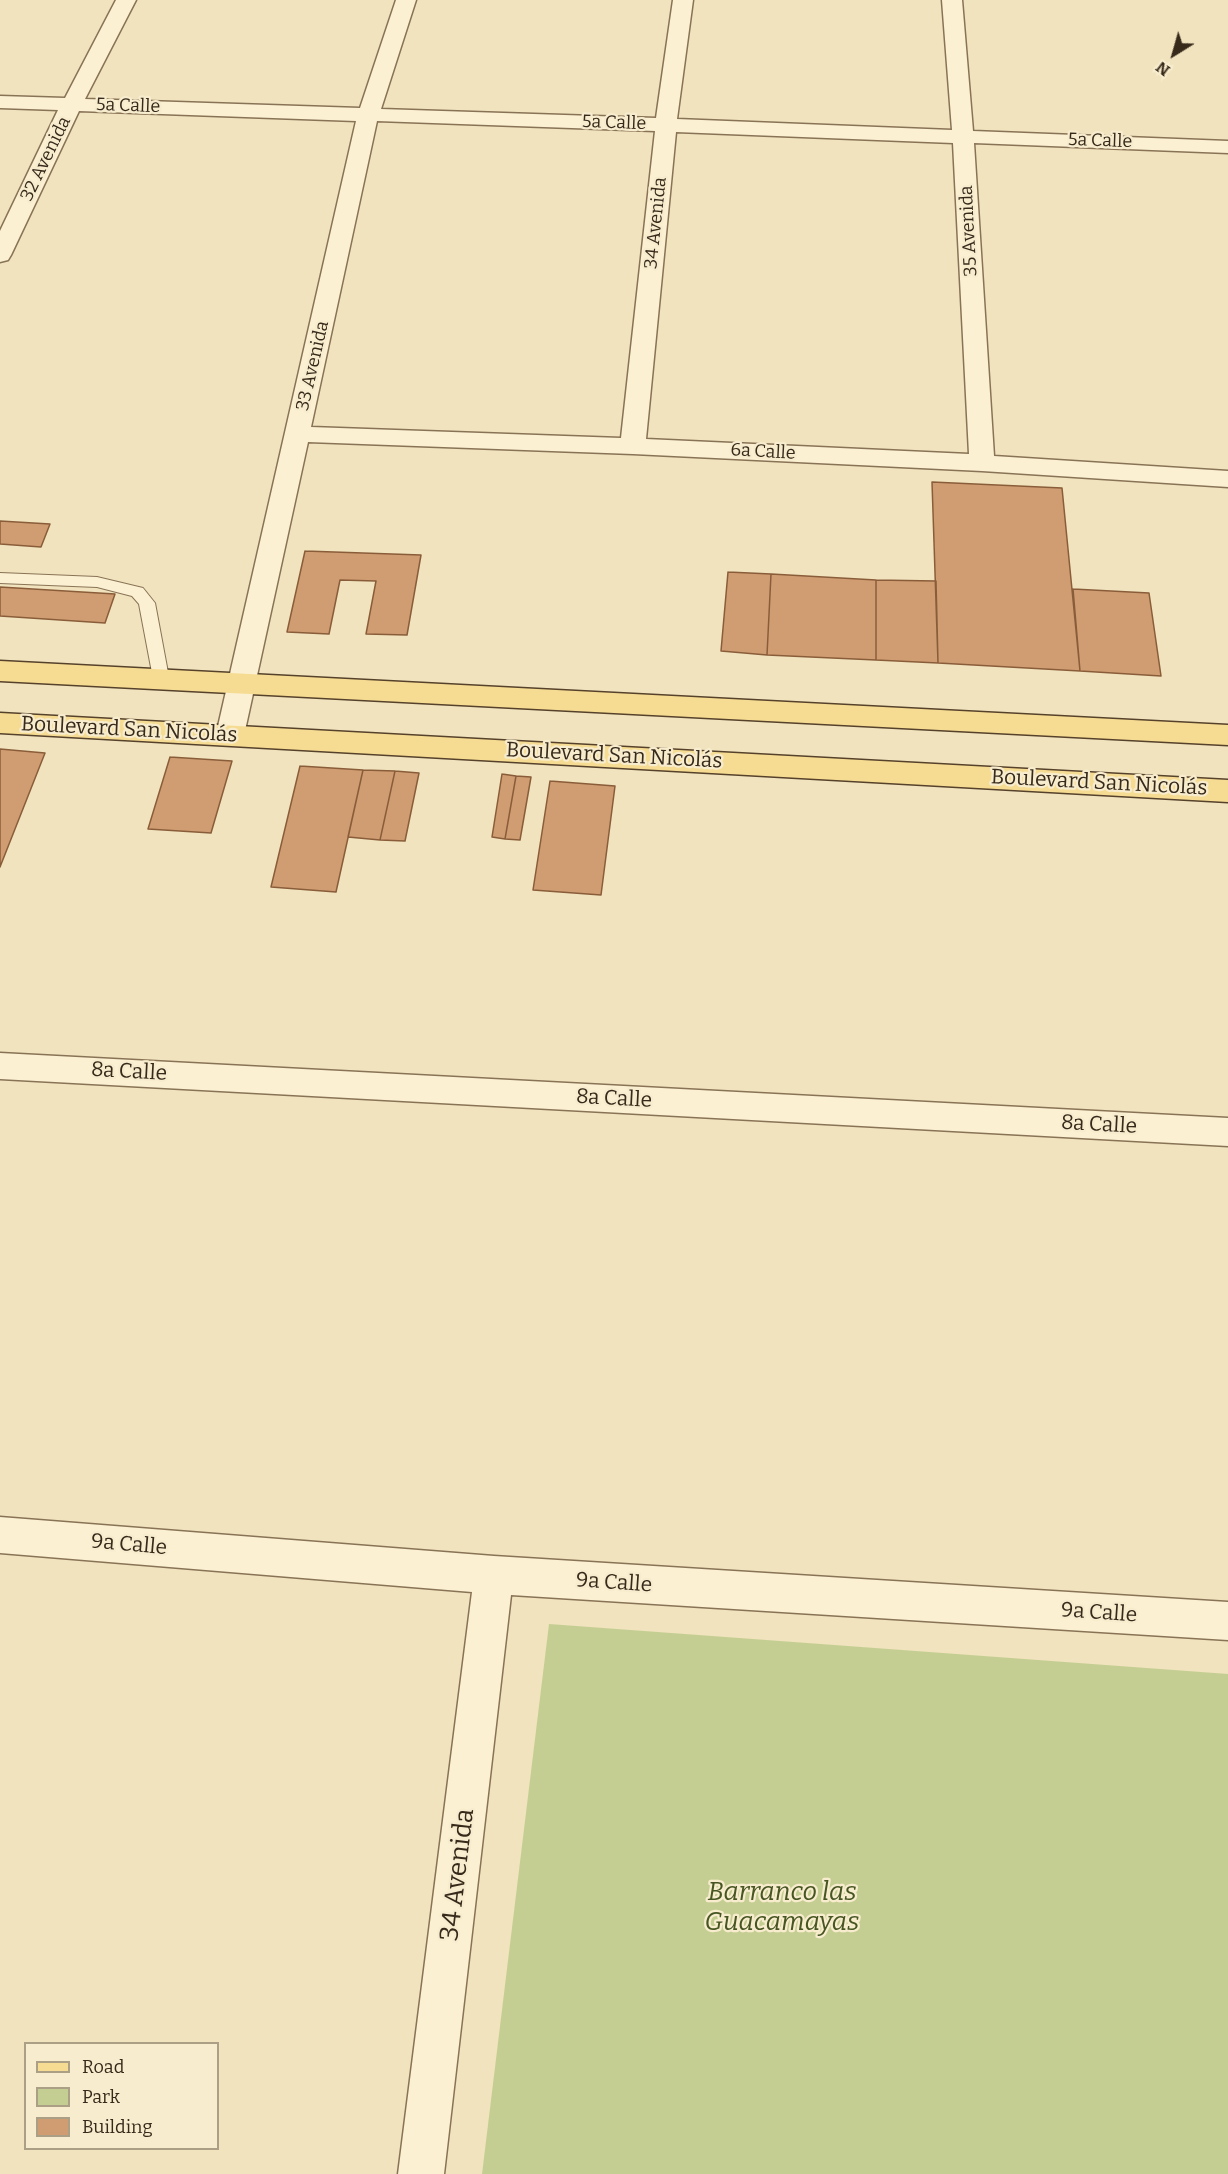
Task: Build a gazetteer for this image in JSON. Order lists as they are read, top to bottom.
{
  "streets": {
    "main road": ["Boulevard San Nicolás"],
    "street": [
      "5a Calle",
      "32 Avenida",
      "34 Avenida",
      "35 Avenida",
      "33 Avenida",
      "6a Calle",
      "8a Calle",
      "9a Calle"
    ]
  },
  "crossings": [
    ["5a Calle", "32 Avenida"],
    ["5a Calle", "34 Avenida"],
    ["5a Calle", "35 Avenida"],
    ["5a Calle", "33 Avenida"],
    ["34 Avenida", "6a Calle"],
    ["34 Avenida", "9a Calle"],
    ["35 Avenida", "6a Calle"],
    ["33 Avenida", "6a Calle"],
    ["33 Avenida", "Boulevard San Nicolás"]
  ],
  "parks": ["Barranco las Guacamayas"],
  "legend": ["Road", "Park", "Building"],
  "north": "bottom left"
}
